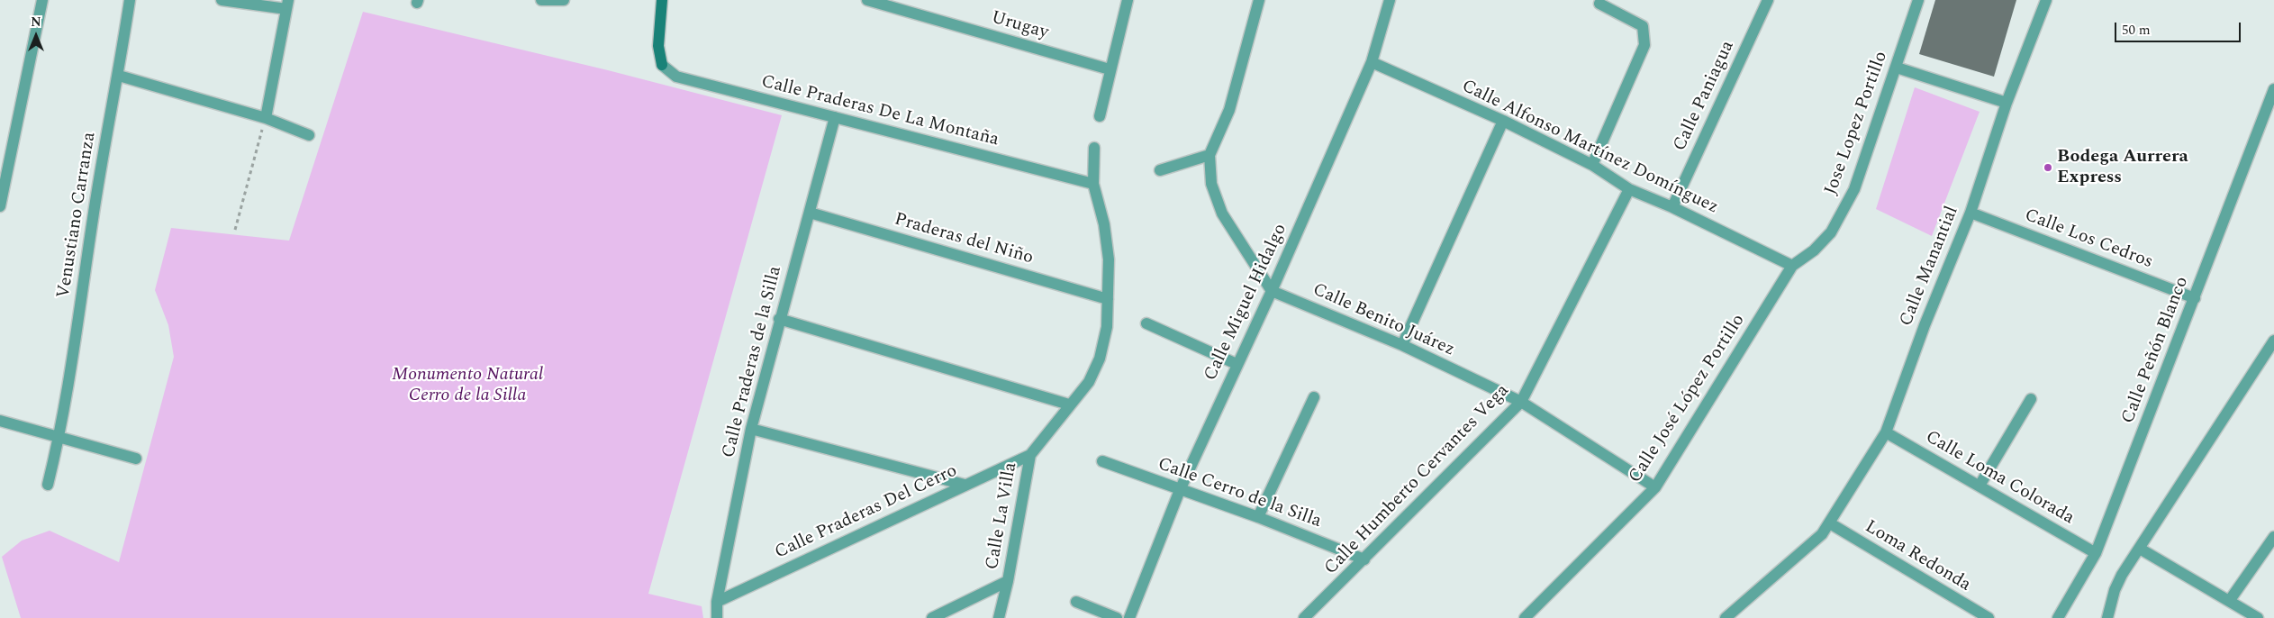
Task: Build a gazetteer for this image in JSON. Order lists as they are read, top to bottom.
{
  "streets": {
    "street": [
      "Urugay",
      "Calle Paniagua",
      "Calle Praderas De La Montaña",
      "Jose Lopez Portillo",
      "Calle Alfonso Martínez Domínguez",
      "Venustiano Carranza",
      "Praderas del Niño",
      "Calle Los Cedros",
      "Calle Manantial",
      "Calle Miguel Hidalgo",
      "Calle Benito Juárez",
      "Calle Peñón Blanco",
      "Calle Praderas de la Silla",
      "Calle José López Portillo",
      "Calle Loma Colorada",
      "Calle Humberto Cervantes Vega",
      "Calle Cerro de la Silla",
      "Calle Praderas Del Cerro",
      "Calle La Villa",
      "Loma Redonda"
    ]
  },
  "crossings": [
    ["Calle Paniagua", "Calle Alfonso Martínez Domínguez"],
    ["Calle Praderas De La Montaña", "Calle Praderas de la Silla"],
    ["Calle Praderas De La Montaña", "Calle La Villa"],
    ["Jose Lopez Portillo", "Calle Alfonso Martínez Domínguez"],
    ["Jose Lopez Portillo", "Calle José López Portillo"],
    ["Calle Alfonso Martínez Domínguez", "Calle Miguel Hidalgo"],
    ["Calle Alfonso Martínez Domínguez", "Calle José López Portillo"],
    ["Calle Alfonso Martínez Domínguez", "Calle Humberto Cervantes Vega"],
    ["Praderas del Niño", "Calle Praderas de la Silla"],
    ["Praderas del Niño", "Calle La Villa"],
    ["Calle Los Cedros", "Calle Manantial"],
    ["Calle Los Cedros", "Calle Peñón Blanco"],
    ["Calle Manantial", "Calle Loma Colorada"],
    ["Calle Manantial", "Loma Redonda"],
    ["Calle Miguel Hidalgo", "Calle Benito Juárez"],
    ["Calle Miguel Hidalgo", "Calle Cerro de la Silla"],
    ["Calle Benito Juárez", "Calle José López Portillo"],
    ["Calle Benito Juárez", "Calle Humberto Cervantes Vega"],
    ["Calle Peñón Blanco", "Calle Loma Colorada"],
    ["Calle Praderas de la Silla", "Calle Praderas Del Cerro"],
    ["Calle Humberto Cervantes Vega", "Calle Cerro de la Silla"],
    ["Calle Praderas Del Cerro", "Calle La Villa"]
  ],
  "parks": ["Monumento Natural Cerro de la Silla"],
  "places": ["Bodega Aurrera Express"],
  "scale_bar": "50 m",
  "north": "top"
}
